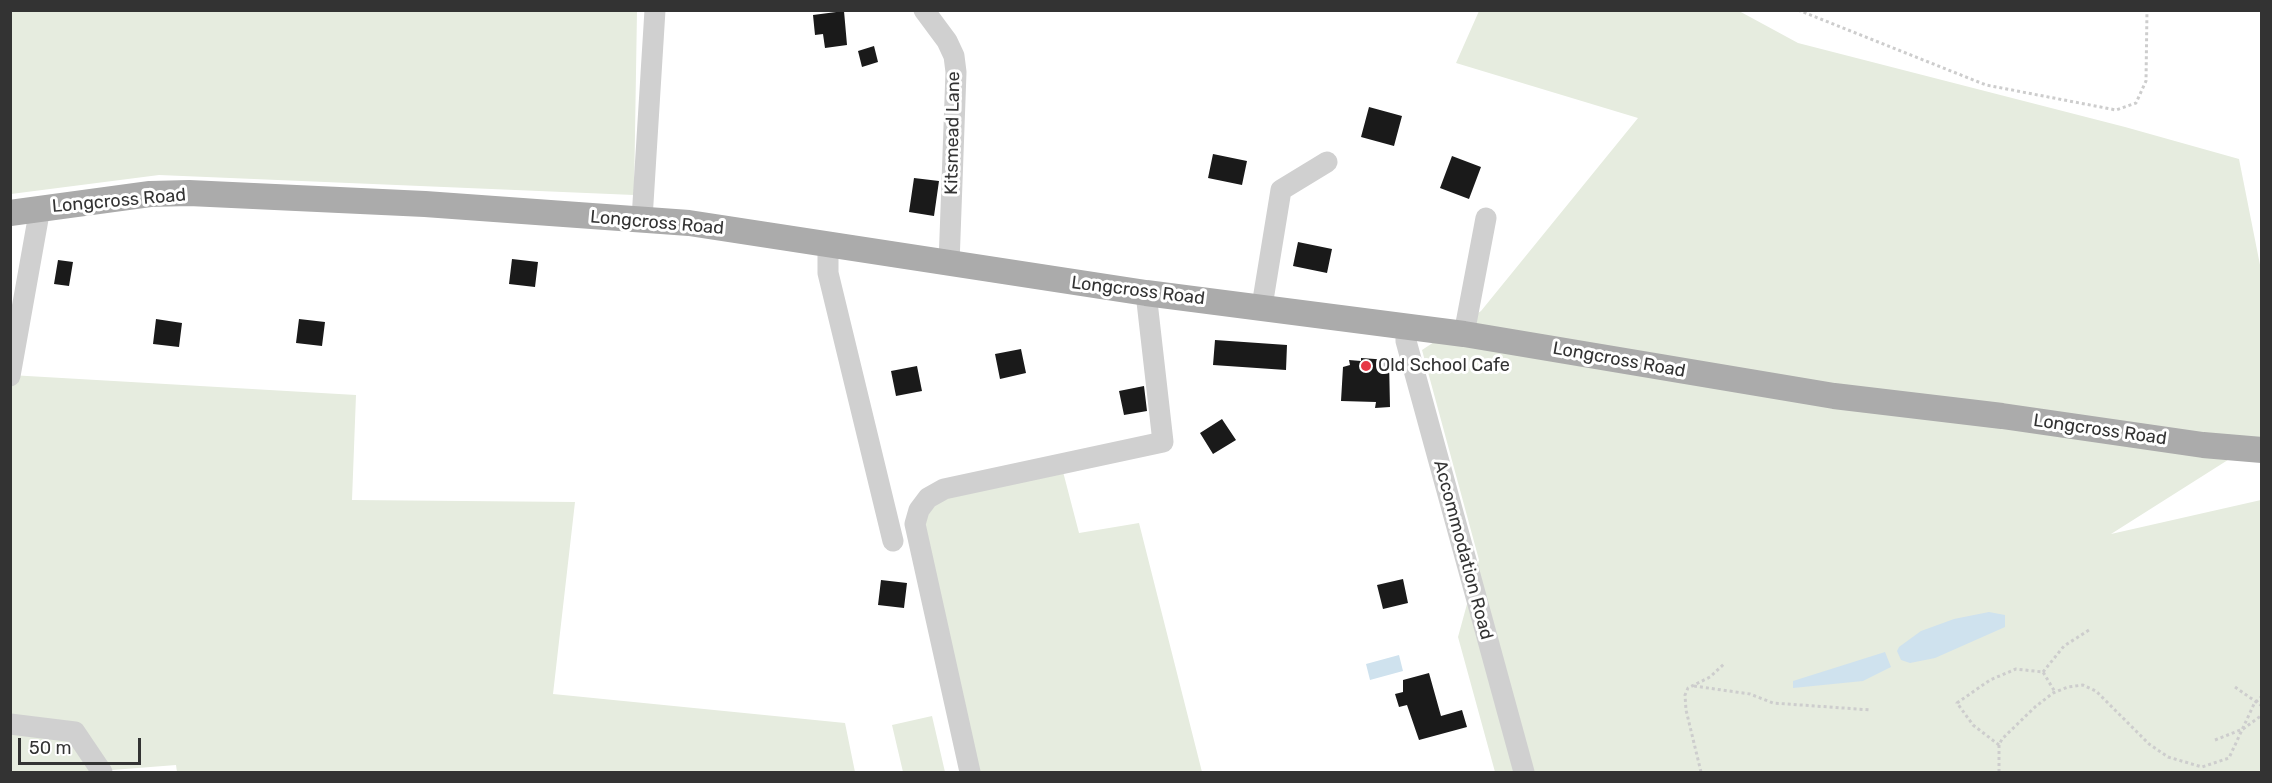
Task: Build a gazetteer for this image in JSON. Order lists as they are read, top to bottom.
{
  "streets": {
    "main road": ["Longcross Road"],
    "street": ["Kitsmead Lane", "Accommodation Road"]
  },
  "crossings": [
    ["Kitsmead Lane", "Longcross Road"],
    ["Longcross Road", "Accommodation Road"]
  ],
  "places": ["Old School Cafe"],
  "scale_bar": "50 m"
}
